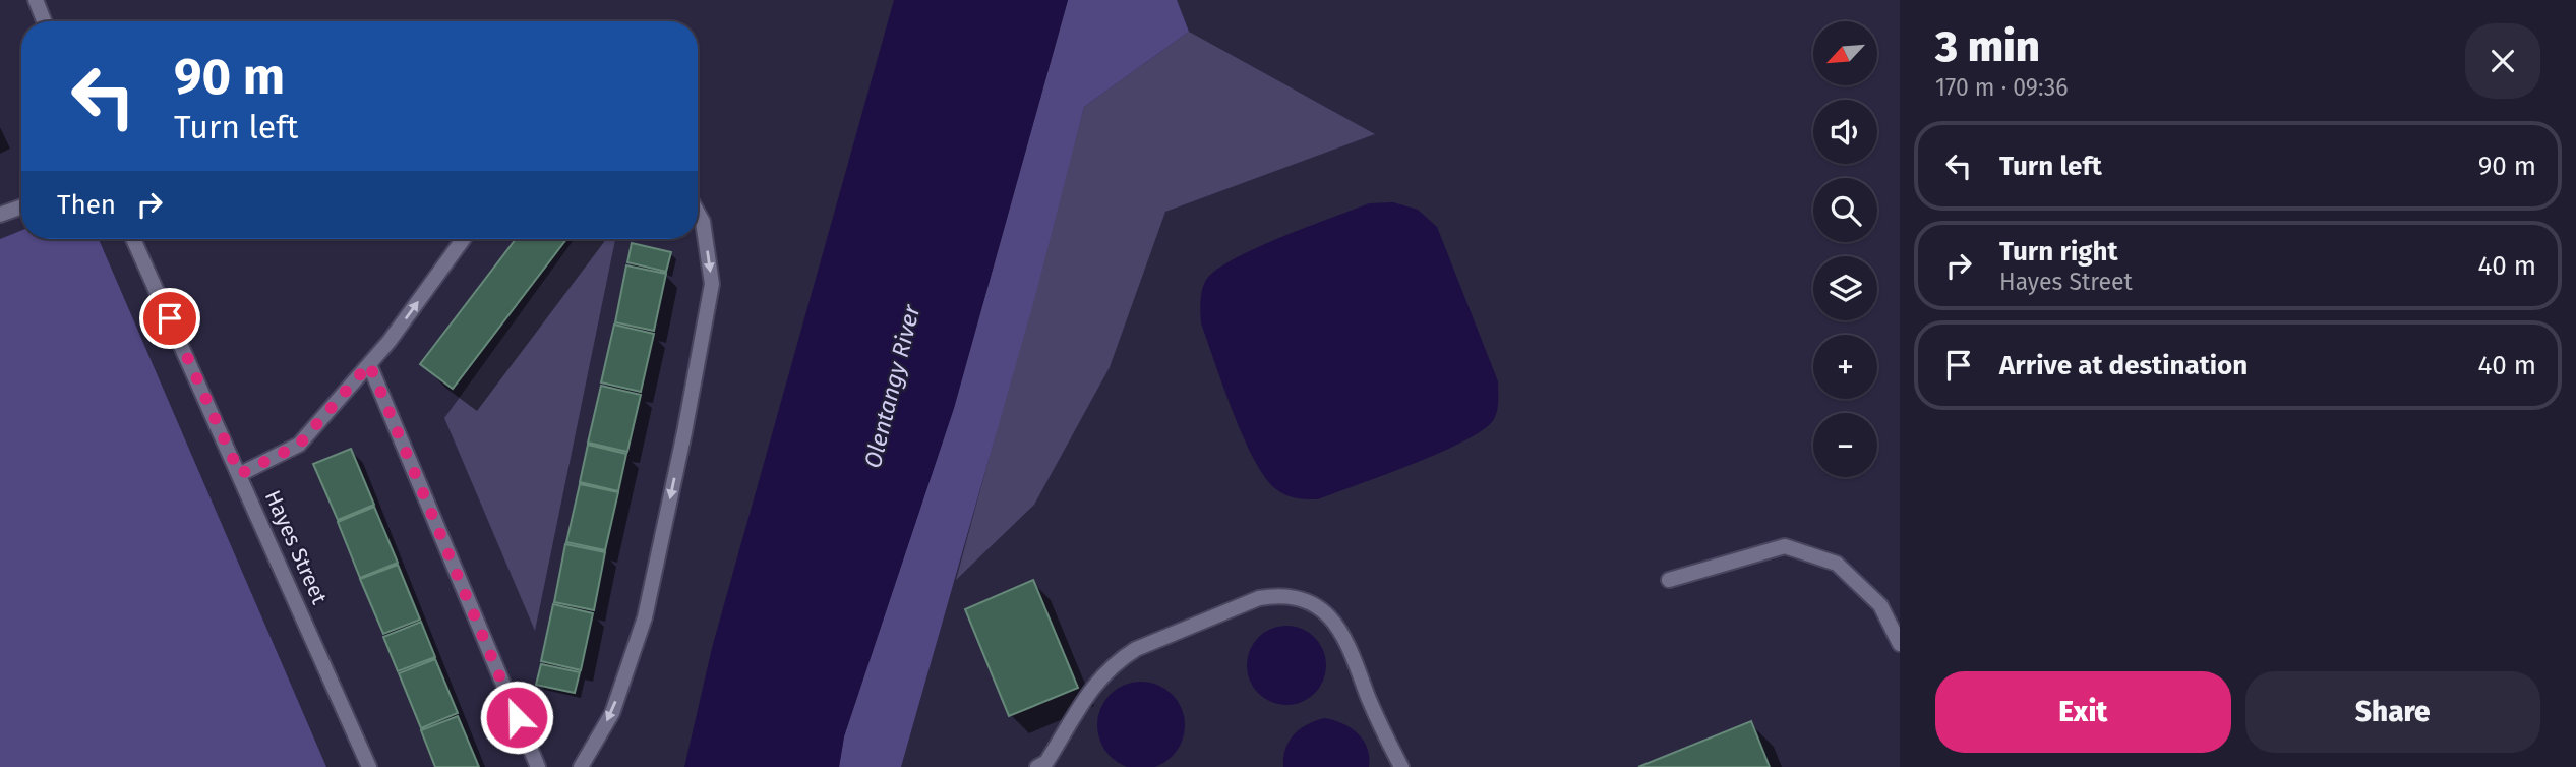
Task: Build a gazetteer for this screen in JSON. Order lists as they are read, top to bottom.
{
  "streets": {
    "street": ["Hayes Street"]
  },
  "water": ["Olentangy River"],
  "north": "bottom left",
  "page": {
    "heading": ["3 min", "170 m · 09:36"],
    "map_buttons": ["+", "−"],
    "turn": ["90 m", "Turn left"],
    "list": [
      {
        "name": "Turn left",
        "value": "90 m"
      },
      {
        "name": "Turn right",
        "note": "Hayes Street",
        "value": "40 m"
      },
      {
        "name": "Arrive at destination",
        "value": "40 m"
      }
    ],
    "then": "Then",
    "buttons": ["Exit", "Share"]
  }
}
